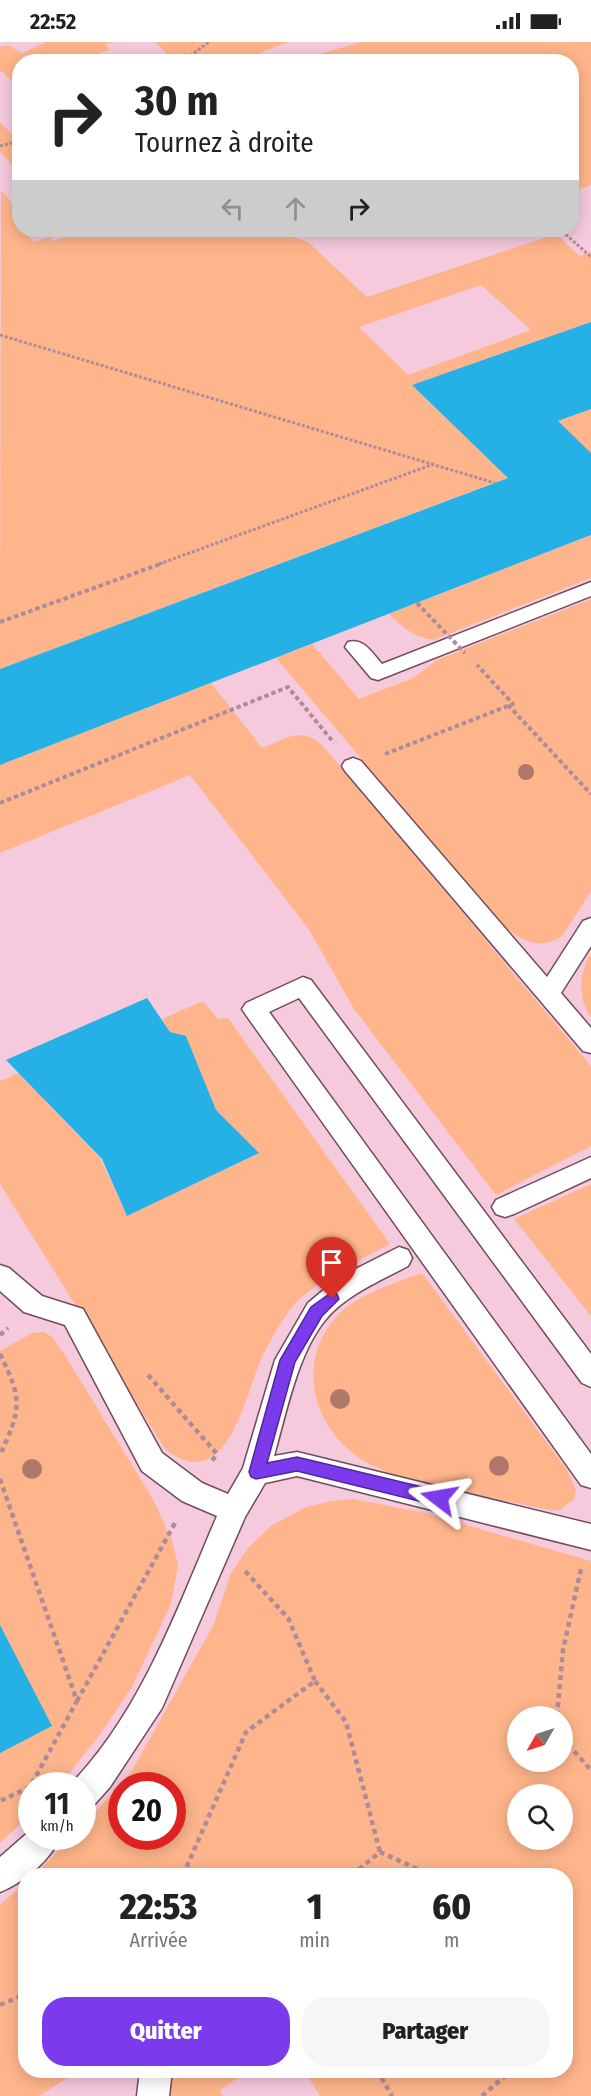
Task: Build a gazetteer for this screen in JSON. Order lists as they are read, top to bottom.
{
  "north": "bottom left",
  "page": {
    "status": "22:52",
    "turn": ["30 m", "Tournez à droite"],
    "speed": "11 km/h",
    "limit": "20",
    "eta": [
      "22:53",
      "Arrivée",
      "1",
      "min",
      "60",
      "m"
    ],
    "buttons": ["Quitter", "Partager"]
  }
}
